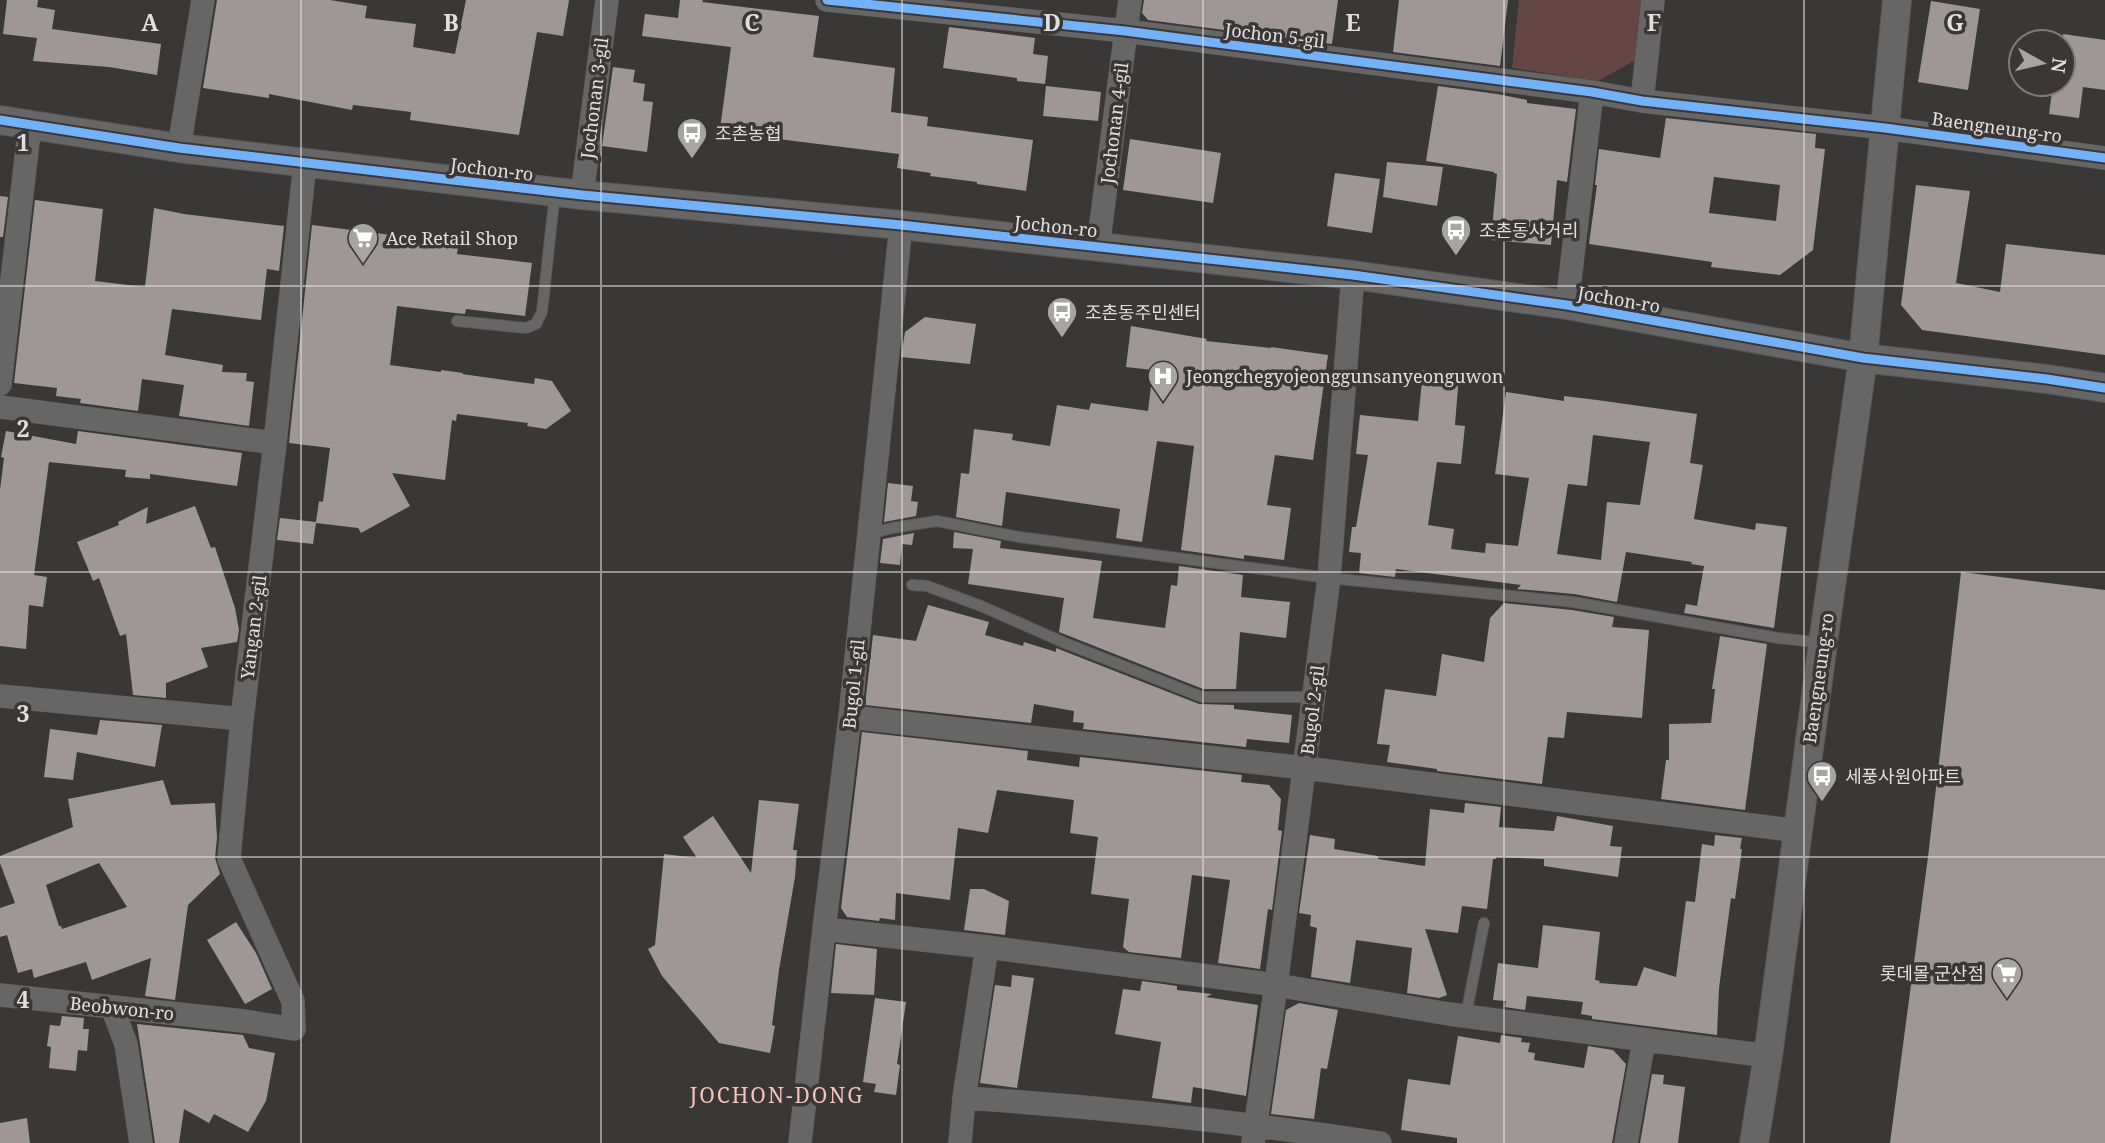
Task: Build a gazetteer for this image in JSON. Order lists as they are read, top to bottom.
{
  "streets": {
    "street": [
      "Jochon 5-gil",
      "Jochonan 3-gil",
      "Jochonan 4-gil",
      "Baengneung-ro",
      "Jochon-ro",
      "Yangan 2-gil",
      "Bugol 1-gil",
      "Bugol 2-gil",
      "Beobwon-ro"
    ]
  },
  "crossings": [
    ["Jochon 5-gil", "Jochonan 4-gil"],
    ["Jochon 5-gil", "Baengneung-ro"],
    ["Jochonan 3-gil", "Jochon-ro"],
    ["Jochonan 4-gil", "Jochon-ro"],
    ["Baengneung-ro", "Jochon-ro"],
    ["Jochon-ro", "Yangan 2-gil"],
    ["Jochon-ro", "Bugol 1-gil"],
    ["Jochon-ro", "Bugol 2-gil"],
    ["Yangan 2-gil", "Beobwon-ro"]
  ],
  "districts": ["JOCHON-DONG"],
  "places": {
    "bus stop": [
      "조촌농협",
      "조촌동사거리",
      "조촌동주민센터",
      "세풍사원아파트"
    ],
    "supermarket": ["Ace Retail Shop", "롯데몰 군산점"],
    "hospital": ["Jeongchegyojeonggunsanyeonguwon"]
  },
  "north": "right",
  "grid": {
    "columns": [
      "A",
      "B",
      "C",
      "D",
      "E",
      "F",
      "G"
    ],
    "rows": [
      "1",
      "2",
      "3",
      "4"
    ]
  }
}
